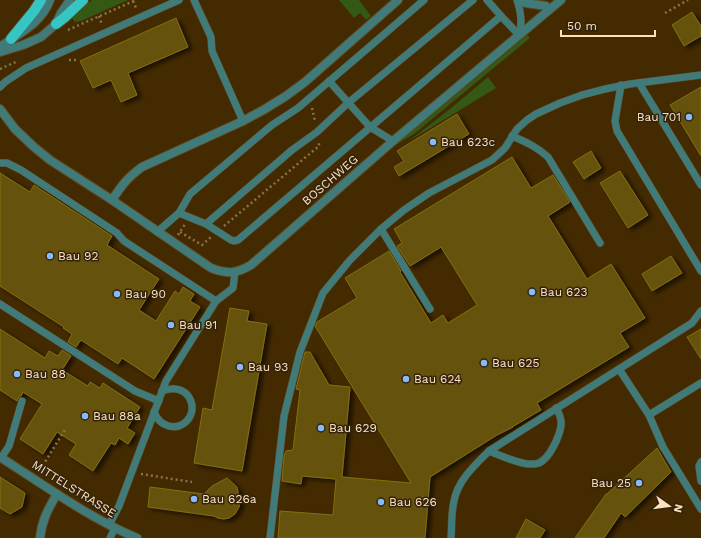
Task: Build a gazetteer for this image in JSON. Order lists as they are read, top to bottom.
{
  "streets": {
    "street": ["BOSCHWEG", "MITTELSTRASSE"]
  },
  "places": [
    "Bau 701",
    "Bau 623c",
    "Bau 92",
    "Bau 623",
    "Bau 90",
    "Bau 91",
    "Bau 625",
    "Bau 93",
    "Bau 88",
    "Bau 624",
    "Bau 88a",
    "Bau 629",
    "Bau 25",
    "Bau 626a",
    "Bau 626"
  ],
  "scale_bar": "50 m",
  "north": "right"
}
